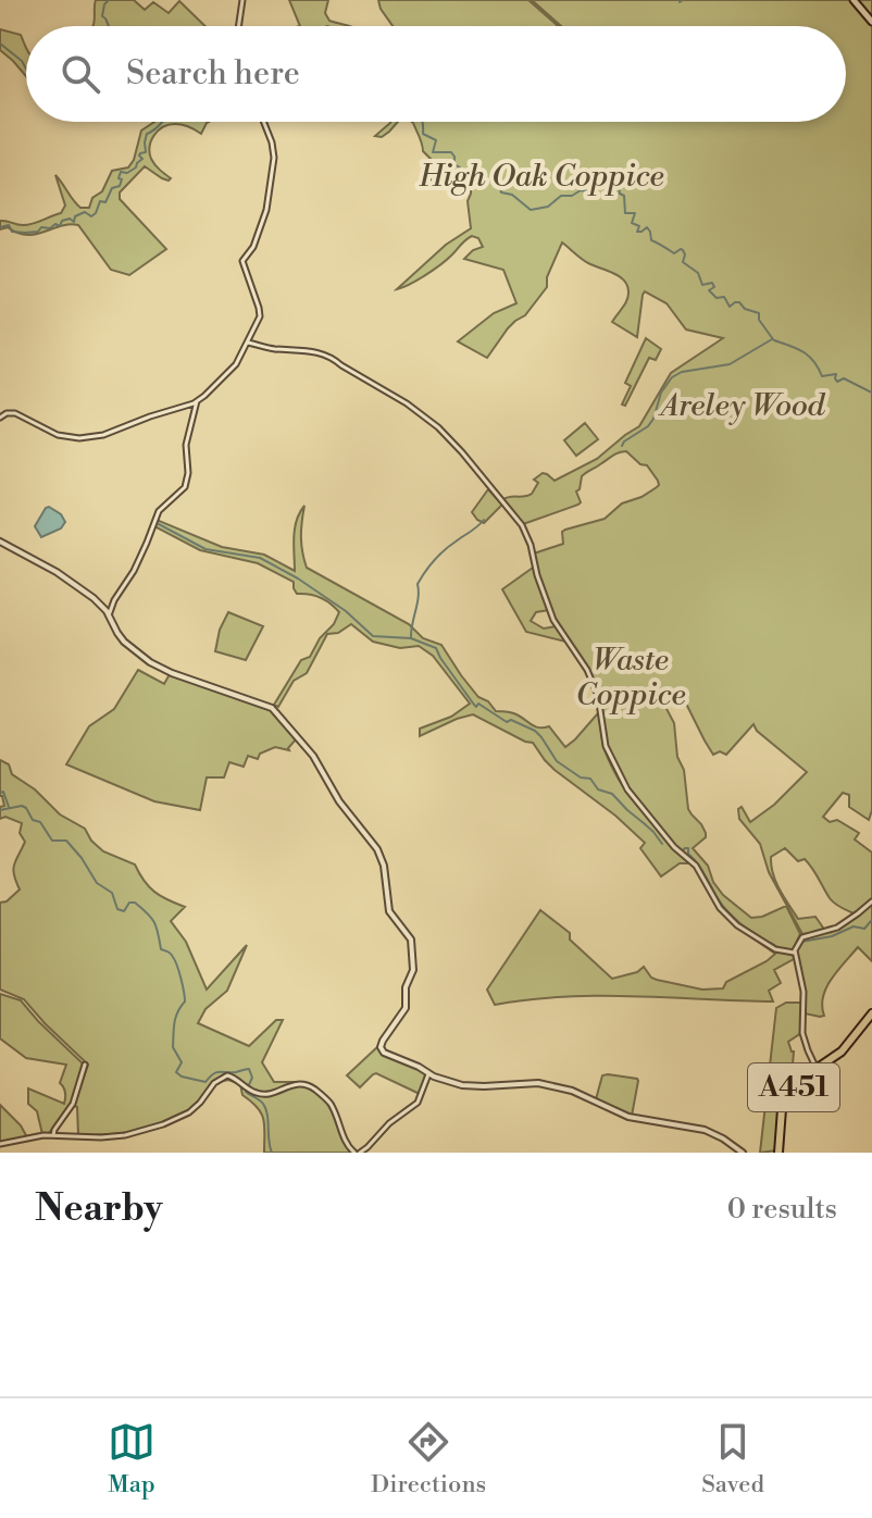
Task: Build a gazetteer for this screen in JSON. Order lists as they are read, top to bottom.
{
  "streets": {
    "main road": ["A451"]
  },
  "parks": ["High Oak Coppice", "Areley Wood", "Waste Coppice"],
  "page": {
    "search": "Search here",
    "heading": ["Nearby", "0 results"],
    "nav": ["Map", "Directions", "Saved"]
  }
}
